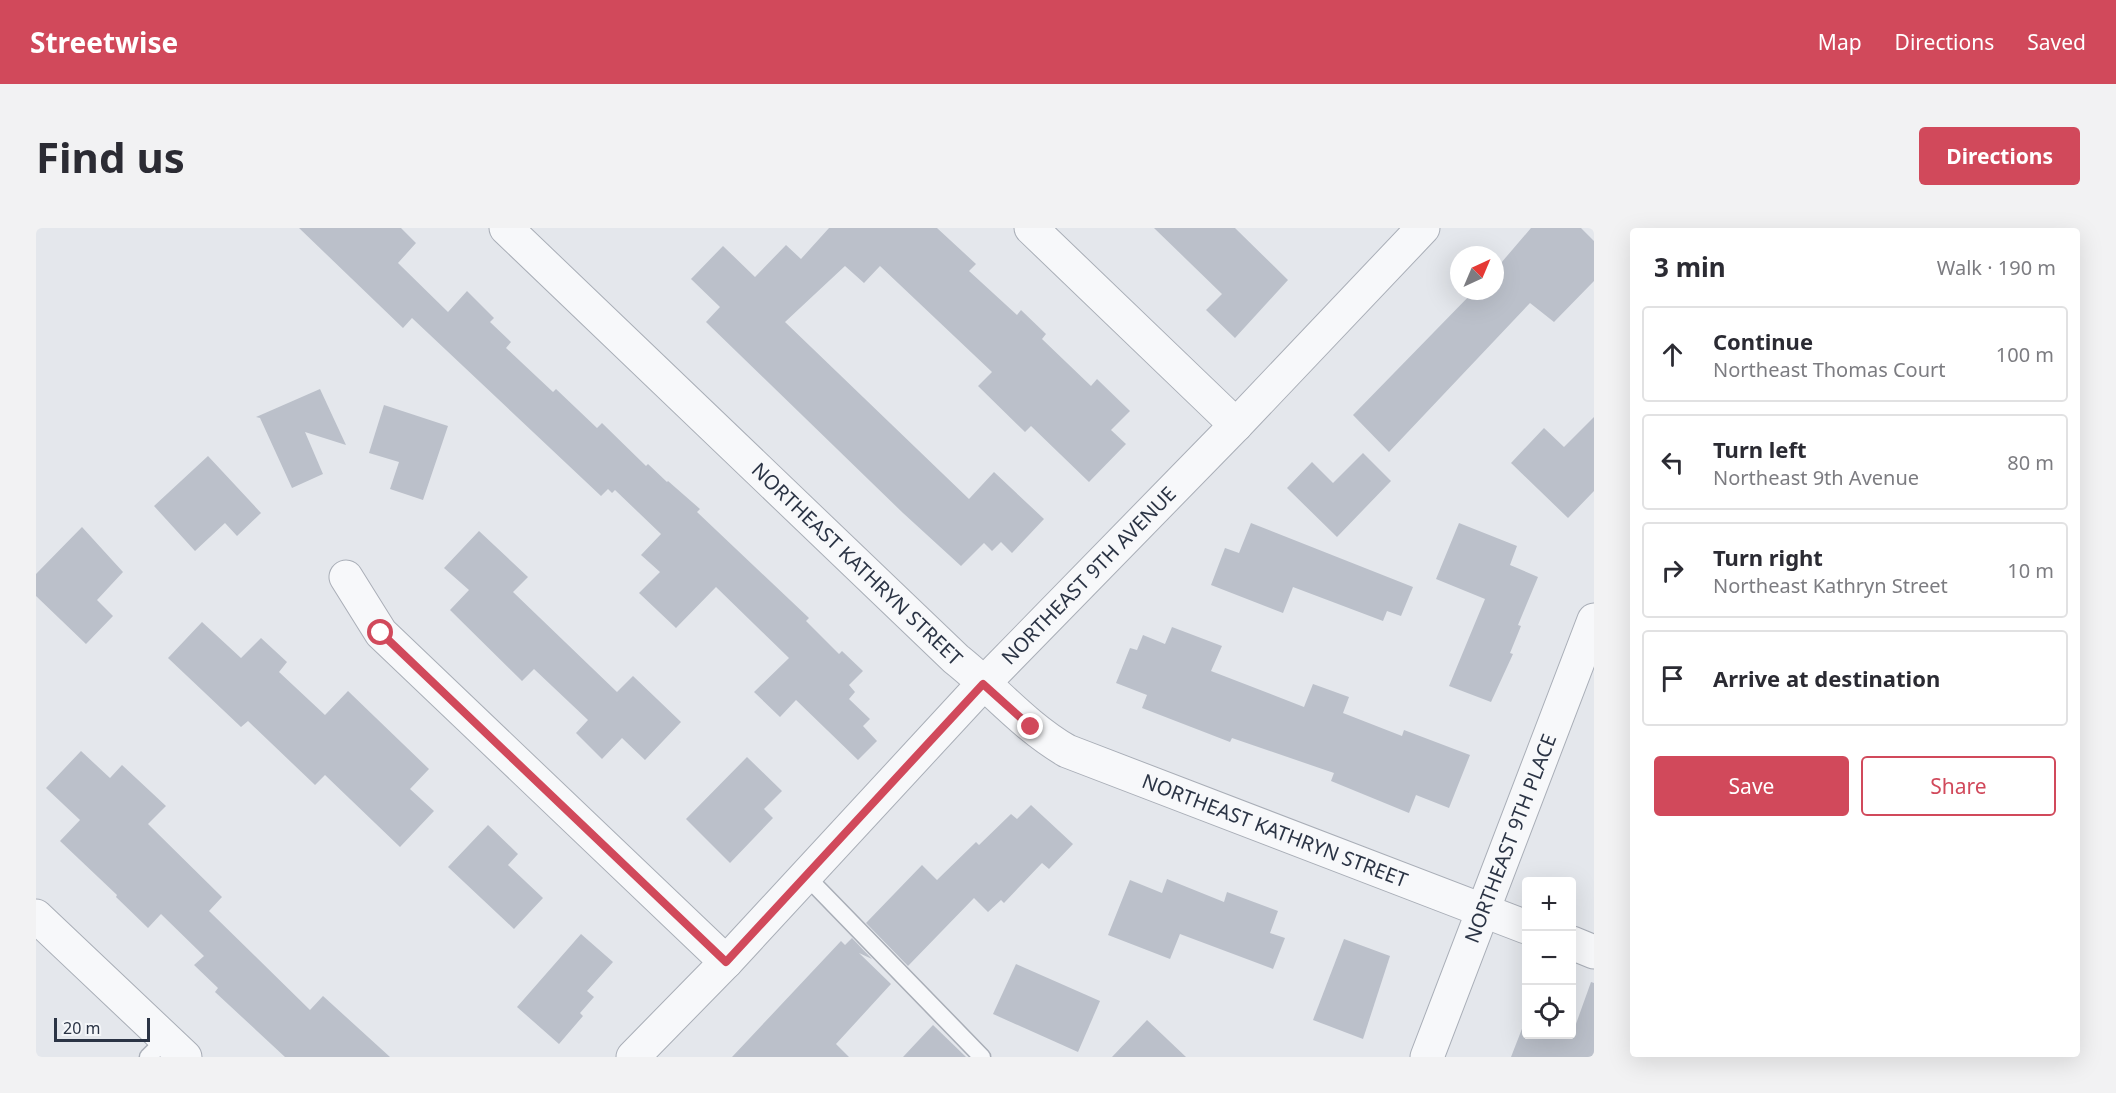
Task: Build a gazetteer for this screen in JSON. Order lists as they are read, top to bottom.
{
  "streets": {
    "street": ["NORTHEAST KATHRYN STREET", "NORTHEAST 9TH AVENUE", "NORTHEAST 9TH PLACE"]
  },
  "crossings": [
    ["NORTHEAST KATHRYN STREET", "NORTHEAST 9TH AVENUE"],
    ["NORTHEAST KATHRYN STREET", "NORTHEAST 9TH PLACE"]
  ],
  "scale_bar": "20 m",
  "north": "top right",
  "page": {
    "header": "Streetwise",
    "nav": ["Map", "Directions", "Saved"],
    "buttons": [
      "Directions",
      ["Save", "Share"]
    ],
    "title": "Find us",
    "heading": ["3 min", "Walk · 190 m"],
    "list": [
      ["Continue", "Northeast Thomas Court", "100 m"],
      ["Turn left", "Northeast 9th Avenue", "80 m"],
      ["Turn right", "Northeast Kathryn Street", "10 m"],
      "Arrive at destination"
    ],
    "map_buttons": ["+", "−"],
    "scale": "20 m"
  }
}
